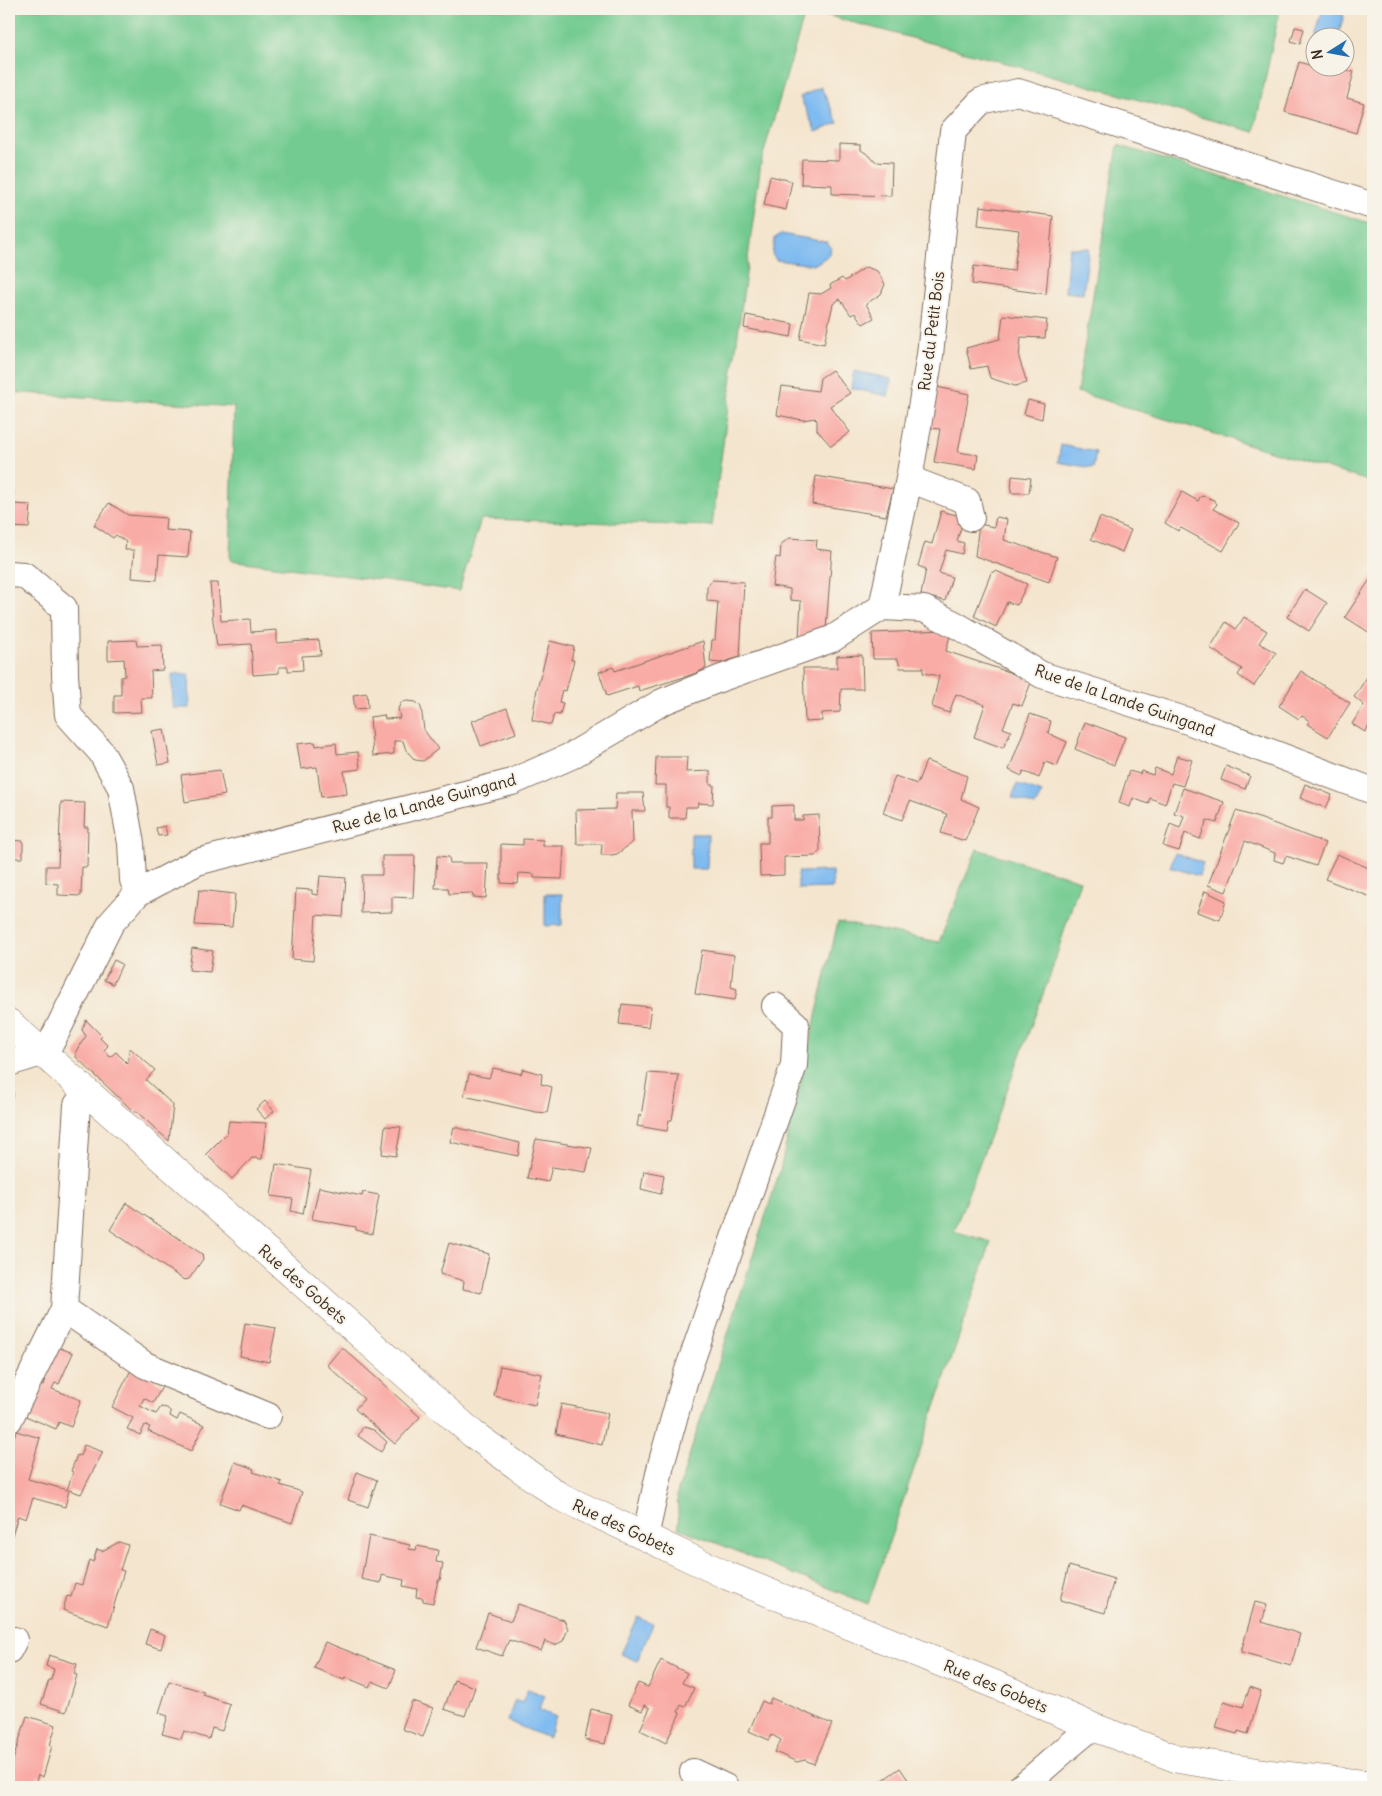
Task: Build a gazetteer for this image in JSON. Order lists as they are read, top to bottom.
{
  "streets": {
    "main road": ["Rue des Gobets"],
    "street": ["Rue du Petit Bois", "Rue de la Lande Guingand"]
  },
  "crossings": [
    ["Rue du Petit Bois", "Rue de la Lande Guingand"],
    ["Rue de la Lande Guingand", "Rue des Gobets"]
  ],
  "north": "left"
}
